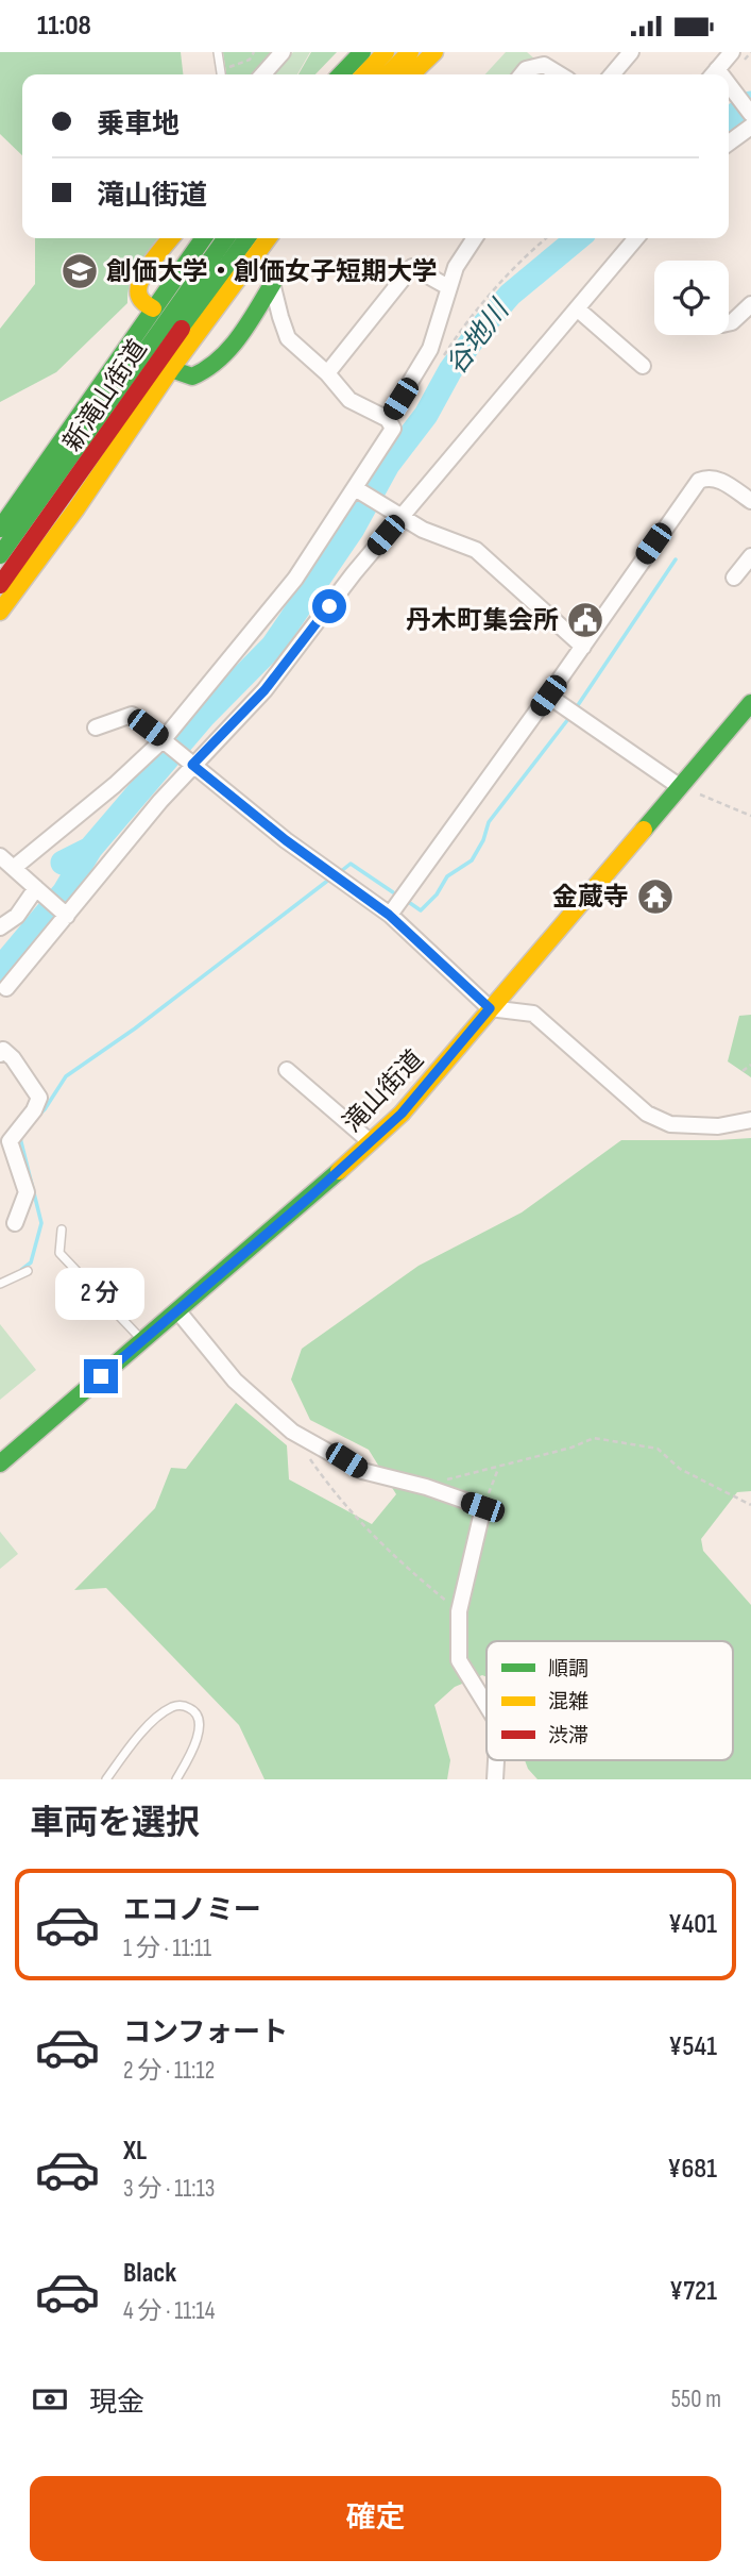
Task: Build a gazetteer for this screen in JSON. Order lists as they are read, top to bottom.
{
  "streets": {
    "main road": ["新滝山街道", "滝山街道"]
  },
  "water": ["谷地川"],
  "places": {
    "school or university": ["創価大学・創価女子短期大学"],
    "public building": ["丹木町集会所"],
    "temple": ["金蔵寺"]
  },
  "legend": ["順調", "混雑", "渋滞"],
  "page": {
    "status": "11:08",
    "banner": ["乗車地", "滝山街道"],
    "bubble": "2 分",
    "heading": "車両を選択",
    "list": [
      {
        "name": "エコノミー",
        "note": "1 分 · 11:11",
        "value": "¥401"
      },
      {
        "name": "コンフォート",
        "note": "2 分 · 11:12",
        "value": "¥541"
      },
      {
        "name": "XL",
        "note": "3 分 · 11:13",
        "value": "¥681"
      },
      {
        "name": "Black",
        "note": "4 分 · 11:14",
        "value": "¥721"
      }
    ],
    "pay": ["現金", "550 m"],
    "buttons": "確定"
  }
}
